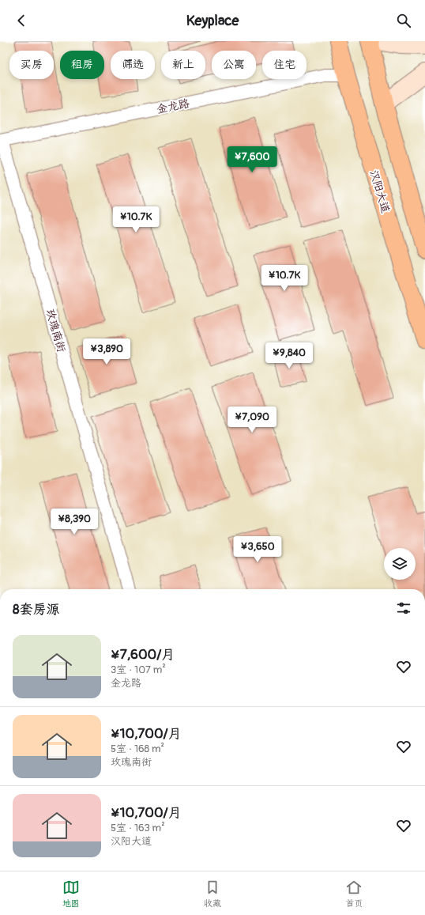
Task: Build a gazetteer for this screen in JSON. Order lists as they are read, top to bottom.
{
  "streets": {
    "main road": ["汉阳大道"],
    "street": ["金龙路", "玫瑰南街"]
  },
  "crossings": [
    ["金龙路", "汉阳大道"],
    ["金龙路", "玫瑰南街"]
  ],
  "page": {
    "header": "Keyplace",
    "chip": [
      "买房",
      "租房",
      "筛选",
      "新上",
      "公寓",
      "住宅"
    ],
    "price": [
      "¥7,600",
      "¥10.7K",
      "¥10.7K",
      "¥3,890",
      "¥9,840",
      "¥7,090",
      "¥8,390",
      "¥3,650"
    ],
    "heading": "8套房源",
    "list": [
      {
        "name": "¥7,600/月",
        "note": "3室 · 107 m² · 金龙路"
      },
      {
        "name": "¥10,700/月",
        "note": "5室 · 168 m² · 玫瑰南街"
      },
      {
        "name": "¥10,700/月",
        "note": "5室 · 163 m² · 汉阳大道"
      }
    ],
    "tabs": ["地图", "收藏", "首页"]
  }
}
